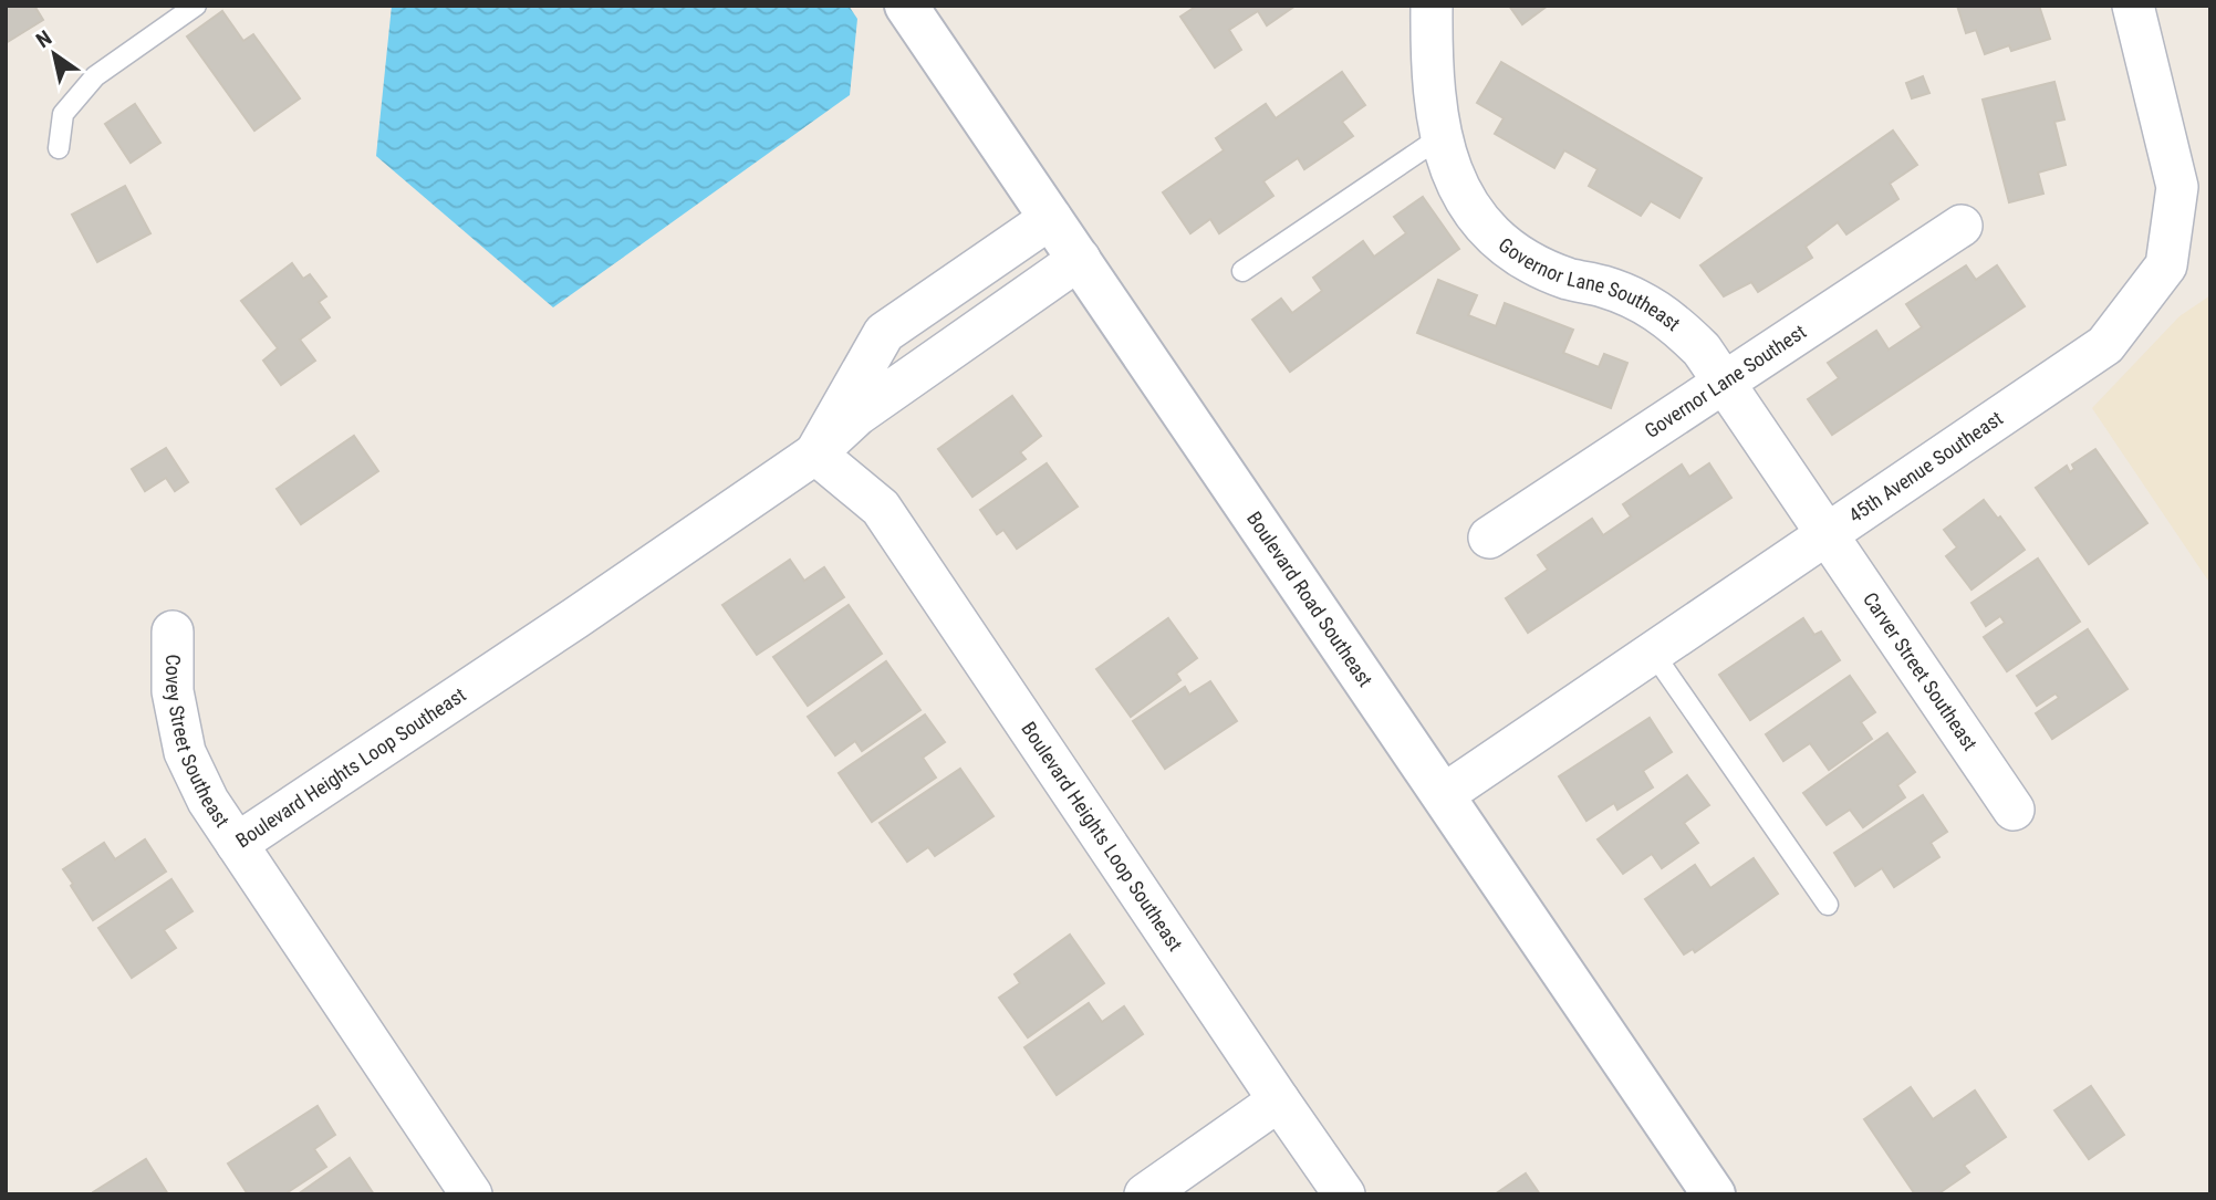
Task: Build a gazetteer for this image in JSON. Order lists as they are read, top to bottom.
{
  "streets": {
    "street": [
      "Governor Lane Southeast",
      "Governor Lane Southest",
      "45th Avenue Southeast",
      "Boulevard Road Southeast",
      "Carver Street Southeast",
      "Covey Street Southeast",
      "Boulevard Heights Loop Southeast"
    ]
  },
  "crossings": [
    ["Governor Lane Southeast", "Governor Lane Southest"],
    ["Governor Lane Southeast", "45th Avenue Southeast"],
    ["Governor Lane Southeast", "Carver Street Southeast"],
    ["45th Avenue Southeast", "Boulevard Road Southeast"],
    ["45th Avenue Southeast", "Carver Street Southeast"],
    ["Boulevard Road Southeast", "Boulevard Heights Loop Southeast"],
    ["Covey Street Southeast", "Boulevard Heights Loop Southeast"]
  ],
  "north": "top left"
}
